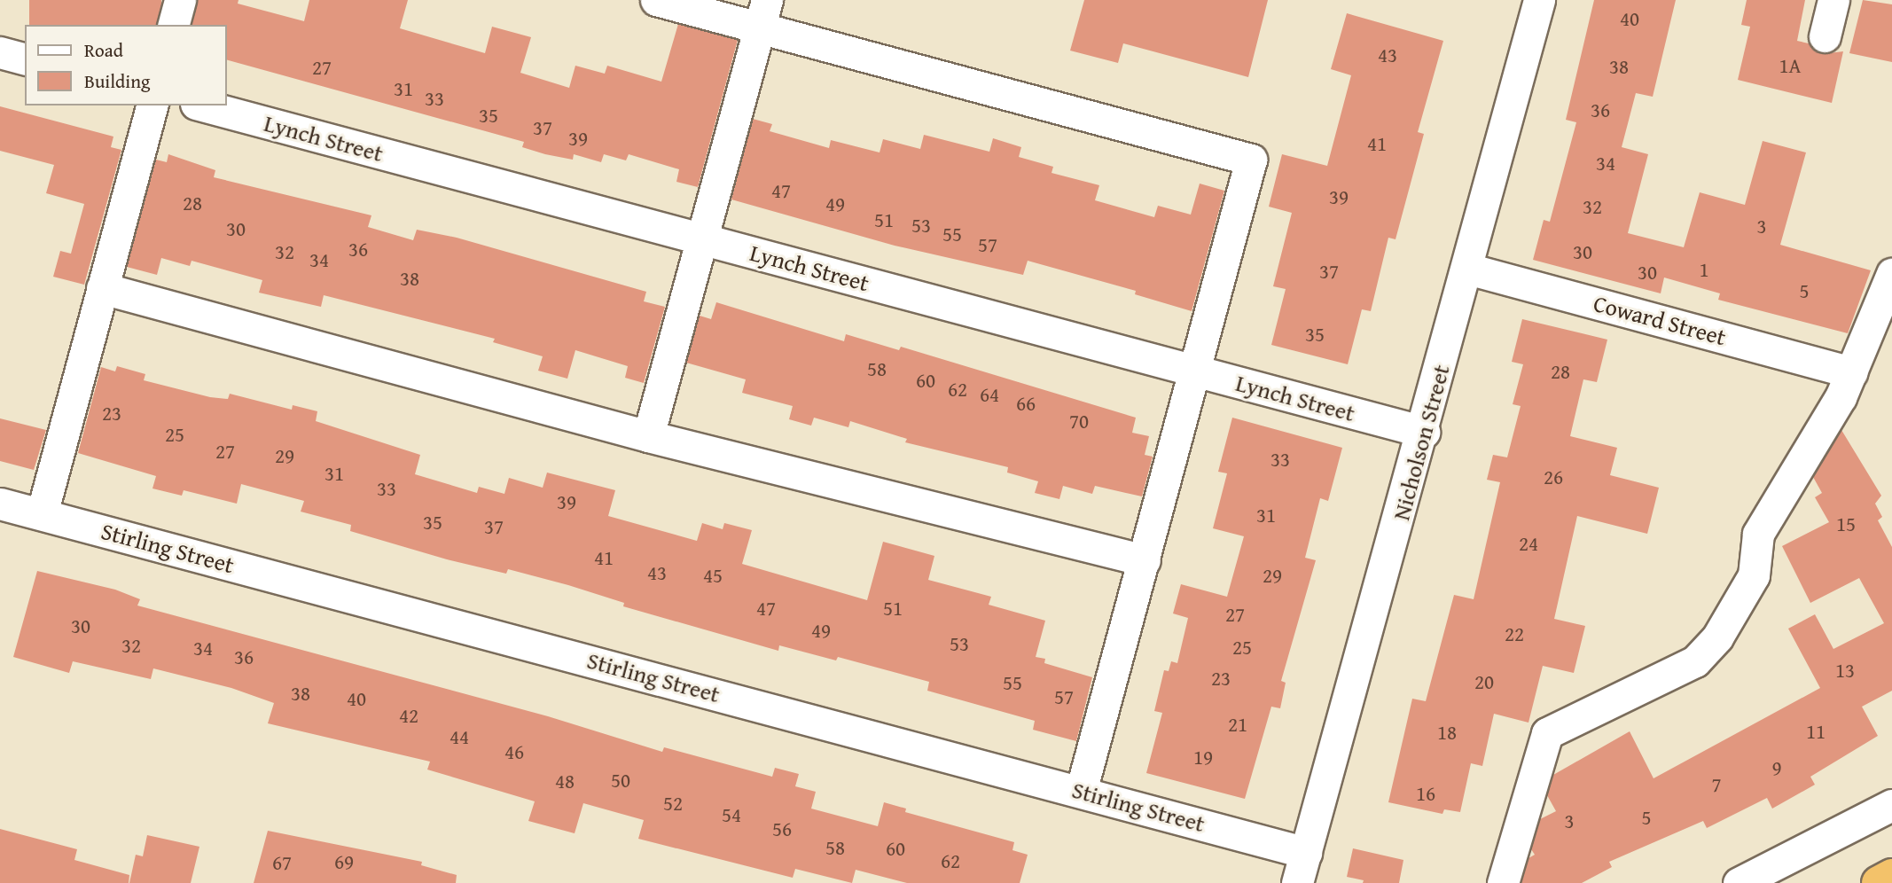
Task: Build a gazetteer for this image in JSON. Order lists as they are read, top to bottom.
{
  "streets": {
    "street": [
      "Lynch Street",
      "Coward Street",
      "Nicholson Street",
      "Stirling Street"
    ]
  },
  "crossings": [
    ["Lynch Street", "Nicholson Street"],
    ["Coward Street", "Nicholson Street"],
    ["Nicholson Street", "Stirling Street"]
  ],
  "house_numbers": [
    "40",
    "43",
    "1A",
    "38",
    "27",
    "31",
    "33",
    "36",
    "35",
    "37",
    "39",
    "41",
    "34",
    "47",
    "39",
    "28",
    "49",
    "32",
    "51",
    "53",
    "3",
    "30",
    "55",
    "57",
    "36",
    "32",
    "30",
    "34",
    "1",
    "37",
    "30",
    "38",
    "5",
    "35",
    "58",
    "28",
    "60",
    "62",
    "64",
    "66",
    "23",
    "70",
    "25",
    "27",
    "29",
    "33",
    "31",
    "26",
    "33",
    "39",
    "31",
    "35",
    "15",
    "37",
    "24",
    "41",
    "43",
    "45",
    "29",
    "47",
    "51",
    "27",
    "30",
    "49",
    "22",
    "53",
    "32",
    "25",
    "34",
    "36",
    "13",
    "23",
    "20",
    "55",
    "38",
    "57",
    "40",
    "42",
    "21",
    "11",
    "18",
    "44",
    "46",
    "19",
    "9",
    "50",
    "48",
    "7",
    "16",
    "52",
    "54",
    "5",
    "3",
    "56",
    "58",
    "60",
    "62",
    "69",
    "67"
  ],
  "legend": ["Road", "Building"]
}
